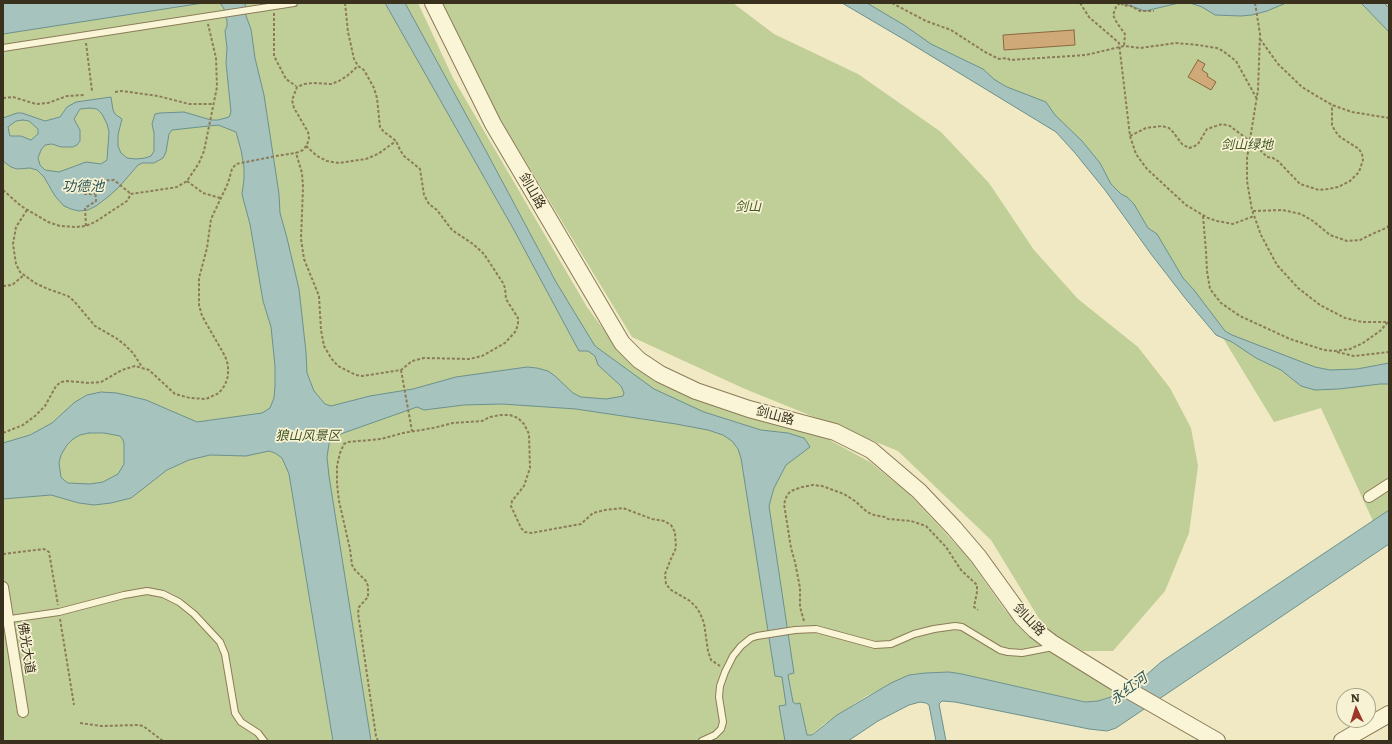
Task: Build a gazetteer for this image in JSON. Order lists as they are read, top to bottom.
{
  "streets": {
    "street": ["剑山路", "佛光大道"]
  },
  "water": ["功德池", "永红河"],
  "parks": ["剑山绿地", "剑山", "狼山风景区"],
  "north": "top"
}
